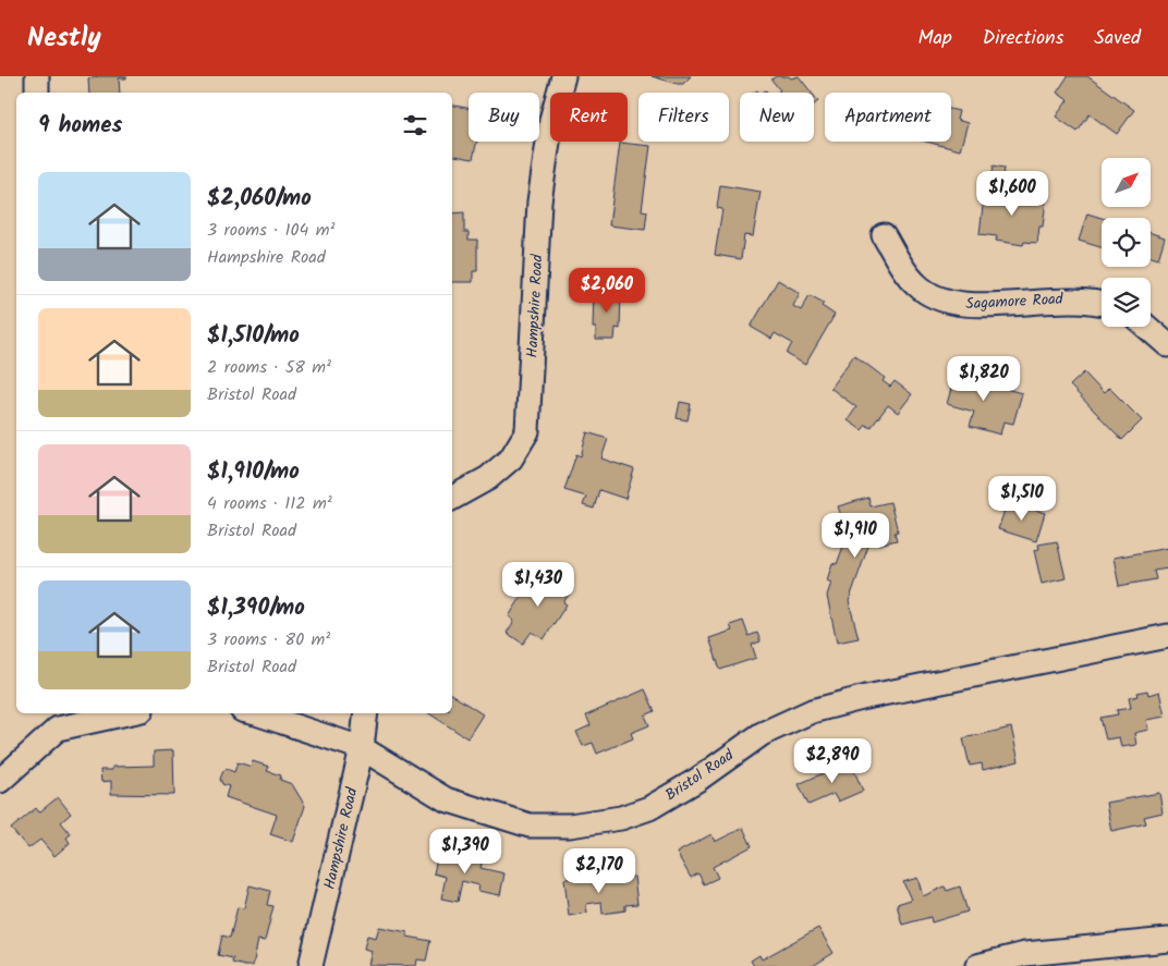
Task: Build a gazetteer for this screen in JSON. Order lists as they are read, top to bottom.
{
  "streets": {
    "street": ["Sagamore Road", "Hampshire Road", "Bristol Road"]
  },
  "crossings": [
    ["Hampshire Road", "Bristol Road"]
  ],
  "north": "top right",
  "page": {
    "header": "Nestly",
    "nav": ["Map", "Directions", "Saved"],
    "chip": [
      "Buy",
      "Rent",
      "Filters",
      "New",
      "Apartment"
    ],
    "heading": "9 homes",
    "list": [
      {
        "name": "$2,060/mo",
        "note": "3 rooms · 104 m² · Hampshire Road"
      },
      {
        "name": "$1,510/mo",
        "note": "2 rooms · 58 m² · Bristol Road"
      },
      {
        "name": "$1,910/mo",
        "note": "4 rooms · 112 m² · Bristol Road"
      },
      {
        "name": "$1,390/mo",
        "note": "3 rooms · 80 m² · Bristol Road"
      }
    ],
    "price": [
      "$1,600",
      "$2,060",
      "$1,820",
      "$1,510",
      "$1,910",
      "$1,430",
      "$2,890",
      "$1,390",
      "$2,170"
    ]
  }
}
